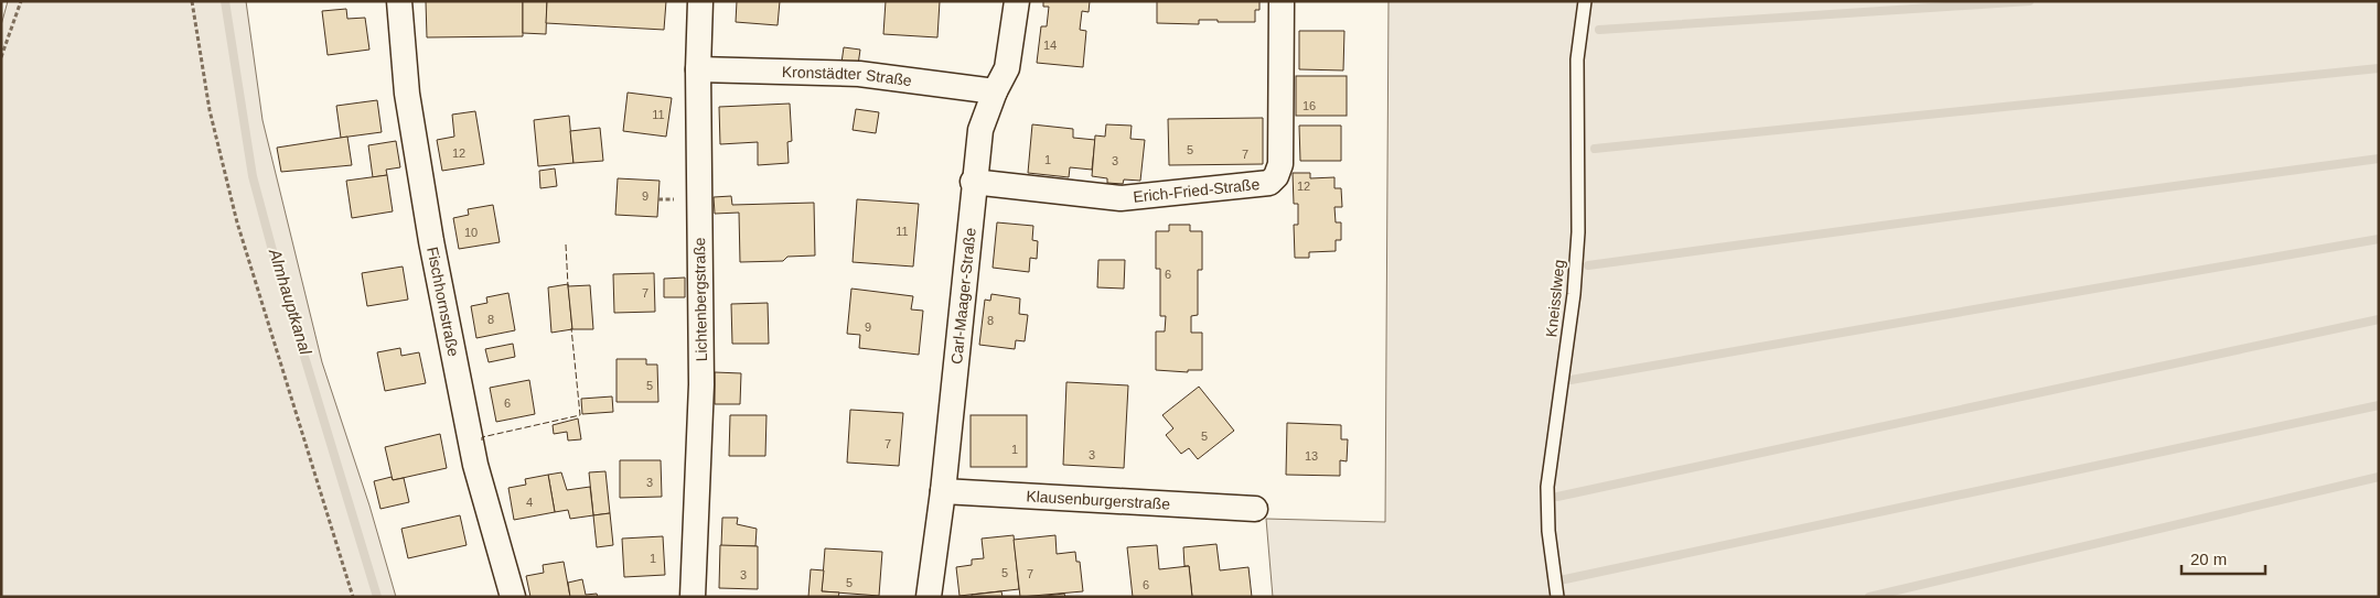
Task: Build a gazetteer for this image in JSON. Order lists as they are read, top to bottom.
{
  "streets": {
    "street": [
      "Kronstädter Straße",
      "Erich-Fried-Straße",
      "Carl-Maager-Straße",
      "Lichtenbergstraße",
      "Fischhornstraße",
      "Klausenburgerstraße"
    ],
    "lane": ["Kneisslweg"]
  },
  "crossings": [
    ["Kronstädter Straße", "Carl-Maager-Straße"],
    ["Kronstädter Straße", "Lichtenbergstraße"],
    ["Erich-Fried-Straße", "Carl-Maager-Straße"],
    ["Carl-Maager-Straße", "Klausenburgerstraße"]
  ],
  "water": ["Almhauptkanal"],
  "house_numbers": [
    "14",
    "16",
    "11",
    "5",
    "12",
    "7",
    "1",
    "3",
    "12",
    "9",
    "11",
    "10",
    "6",
    "7",
    "8",
    "8",
    "9",
    "5",
    "6",
    "5",
    "7",
    "1",
    "3",
    "13",
    "3",
    "4",
    "1",
    "5",
    "7",
    "3",
    "5",
    "6"
  ],
  "scale_bar": "20 m"
}
